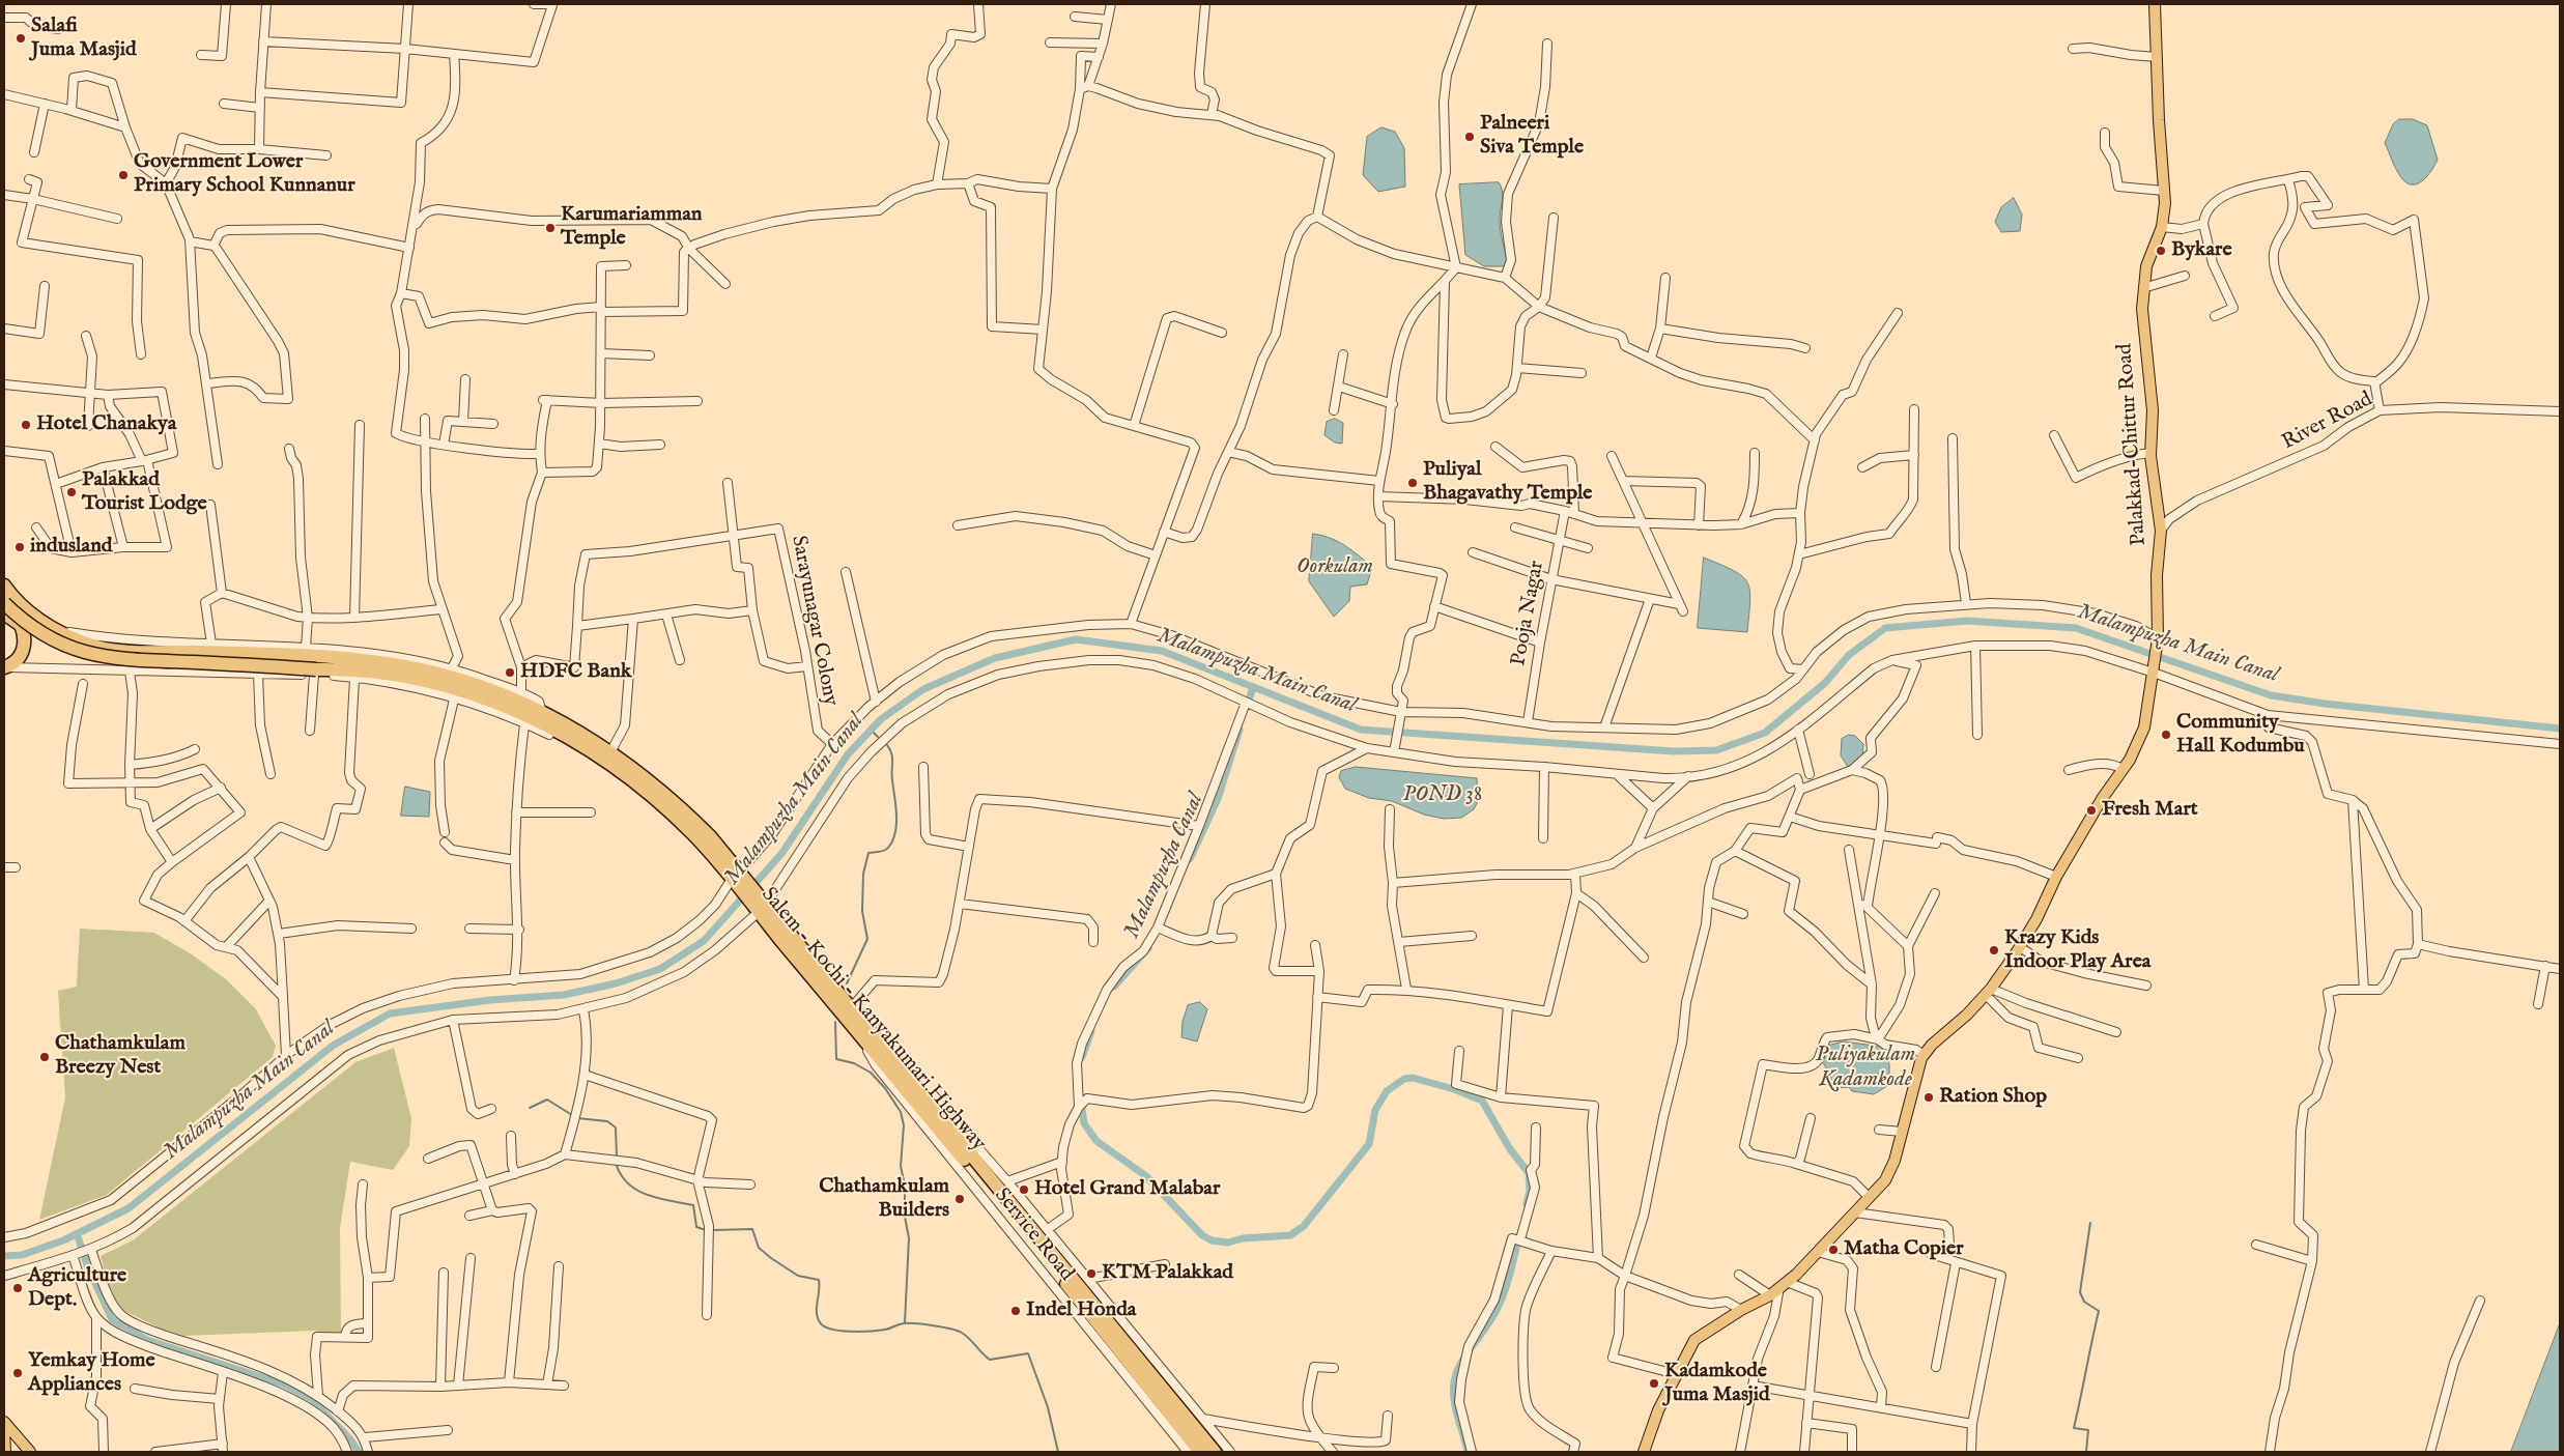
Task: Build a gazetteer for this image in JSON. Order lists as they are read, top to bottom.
{
  "streets": {
    "highway": ["Salem - Kochi - Kanyakumari Highway"],
    "main road": ["Palakkad-Chittur Road"],
    "street": [
      "River Road",
      "Pooja Nagar",
      "Sarayunagar Colony",
      "Service Road"
    ]
  },
  "crossings": [
    ["River Road", "Palakkad-Chittur Road"],
    ["Salem - Kochi - Kanyakumari Highway", "Service Road"]
  ],
  "water": [
    "Oorkulam",
    "Malampuzha Main Canal",
    "POND 38",
    "Malampuzha Canal",
    "Puliyakulam Kadamkode"
  ],
  "places": [
    "Salafi Juma Masjid",
    "Palneeri Siva Temple",
    "Government Lower Primary School Kunnanur",
    "Karumariamman Temple",
    "Bykare",
    "Hotel Chanakya",
    "Puliyal Bhagavathy Temple",
    "Palakkad Tourist Lodge",
    "indusland",
    "HDFC Bank",
    "Community Hall Kodumbu",
    "Fresh Mart",
    "Krazy Kids Indoor Play Area",
    "Chathamkulam Breezy Nest",
    "Ration Shop",
    "Hotel Grand Malabar",
    "Chathamkulam Builders",
    "Matha Copier",
    "KTM Palakkad",
    "Agriculture Dept.",
    "Indel Honda",
    "Yemkay Home Appliances",
    "Kadamkode Juma Masjid"
  ]
}
